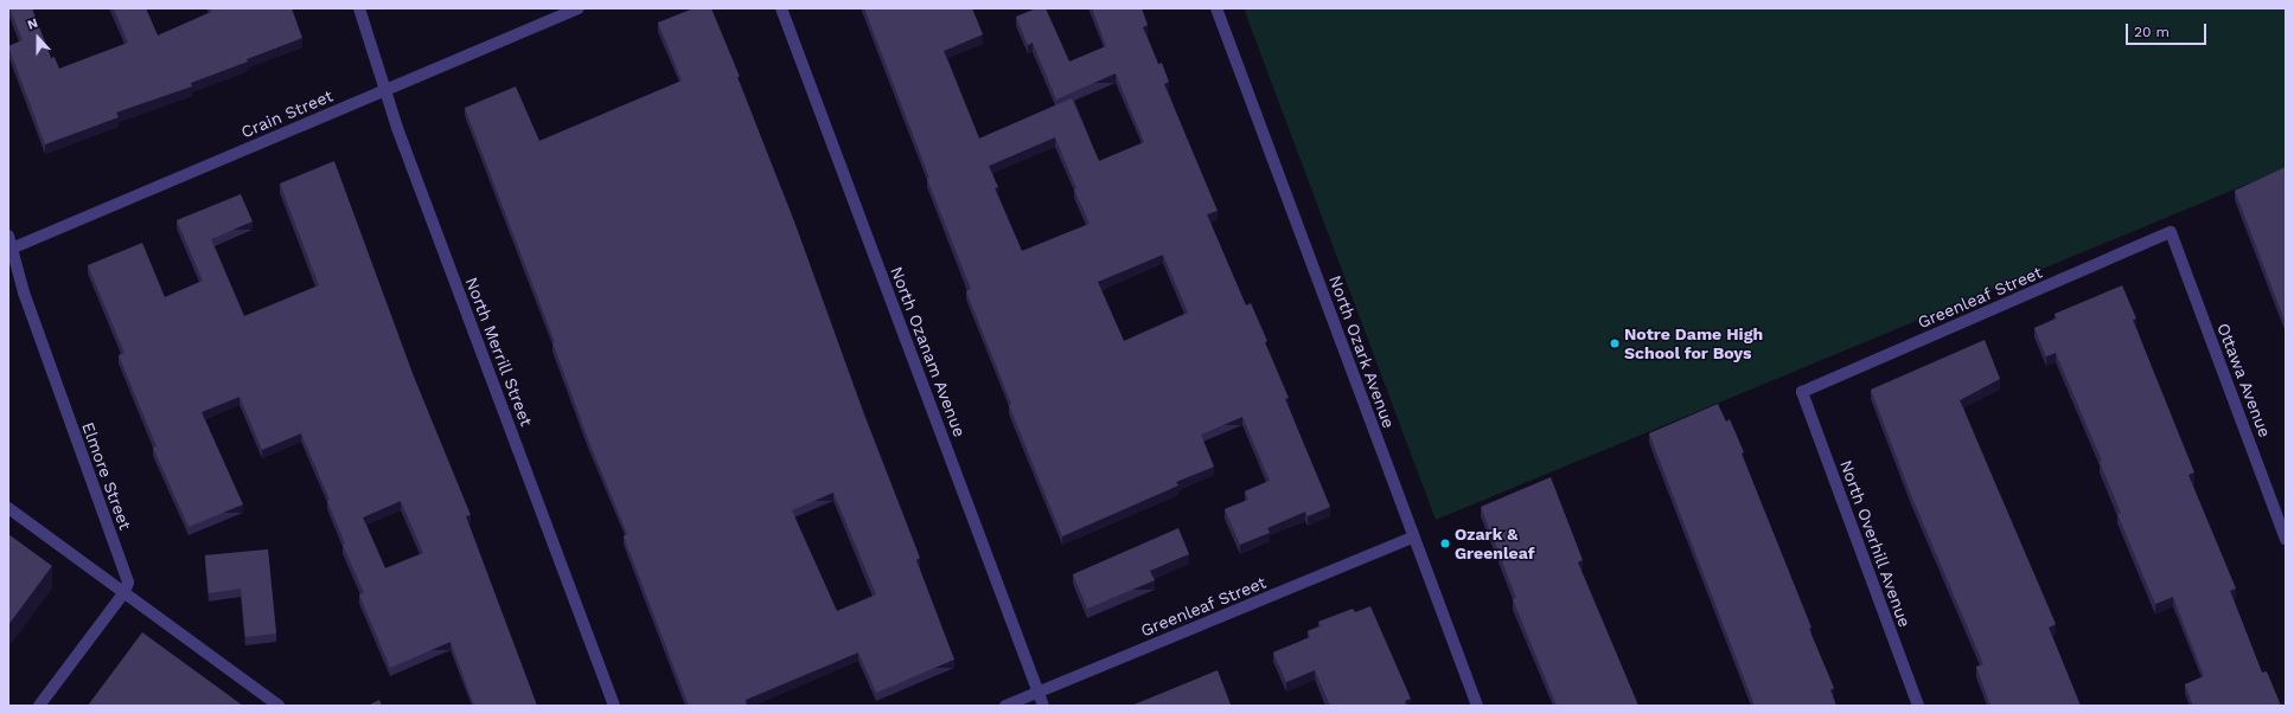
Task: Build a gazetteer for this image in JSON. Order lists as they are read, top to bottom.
{
  "streets": {
    "street": [
      "Crain Street",
      "Greenleaf Street",
      "North Merrill Street",
      "North Ozanam Avenue",
      "North Ozark Avenue",
      "Ottawa Avenue",
      "Elmore Street",
      "North Overhill Avenue"
    ]
  },
  "crossings": [
    ["Crain Street", "North Merrill Street"],
    ["Crain Street", "Elmore Street"],
    ["Greenleaf Street", "North Ozanam Avenue"],
    ["Greenleaf Street", "North Ozark Avenue"],
    ["Greenleaf Street", "Ottawa Avenue"],
    ["Greenleaf Street", "North Overhill Avenue"]
  ],
  "places": ["Notre Dame High School for Boys", "Ozark & Greenleaf"],
  "scale_bar": "20 m",
  "north": "top"
}
